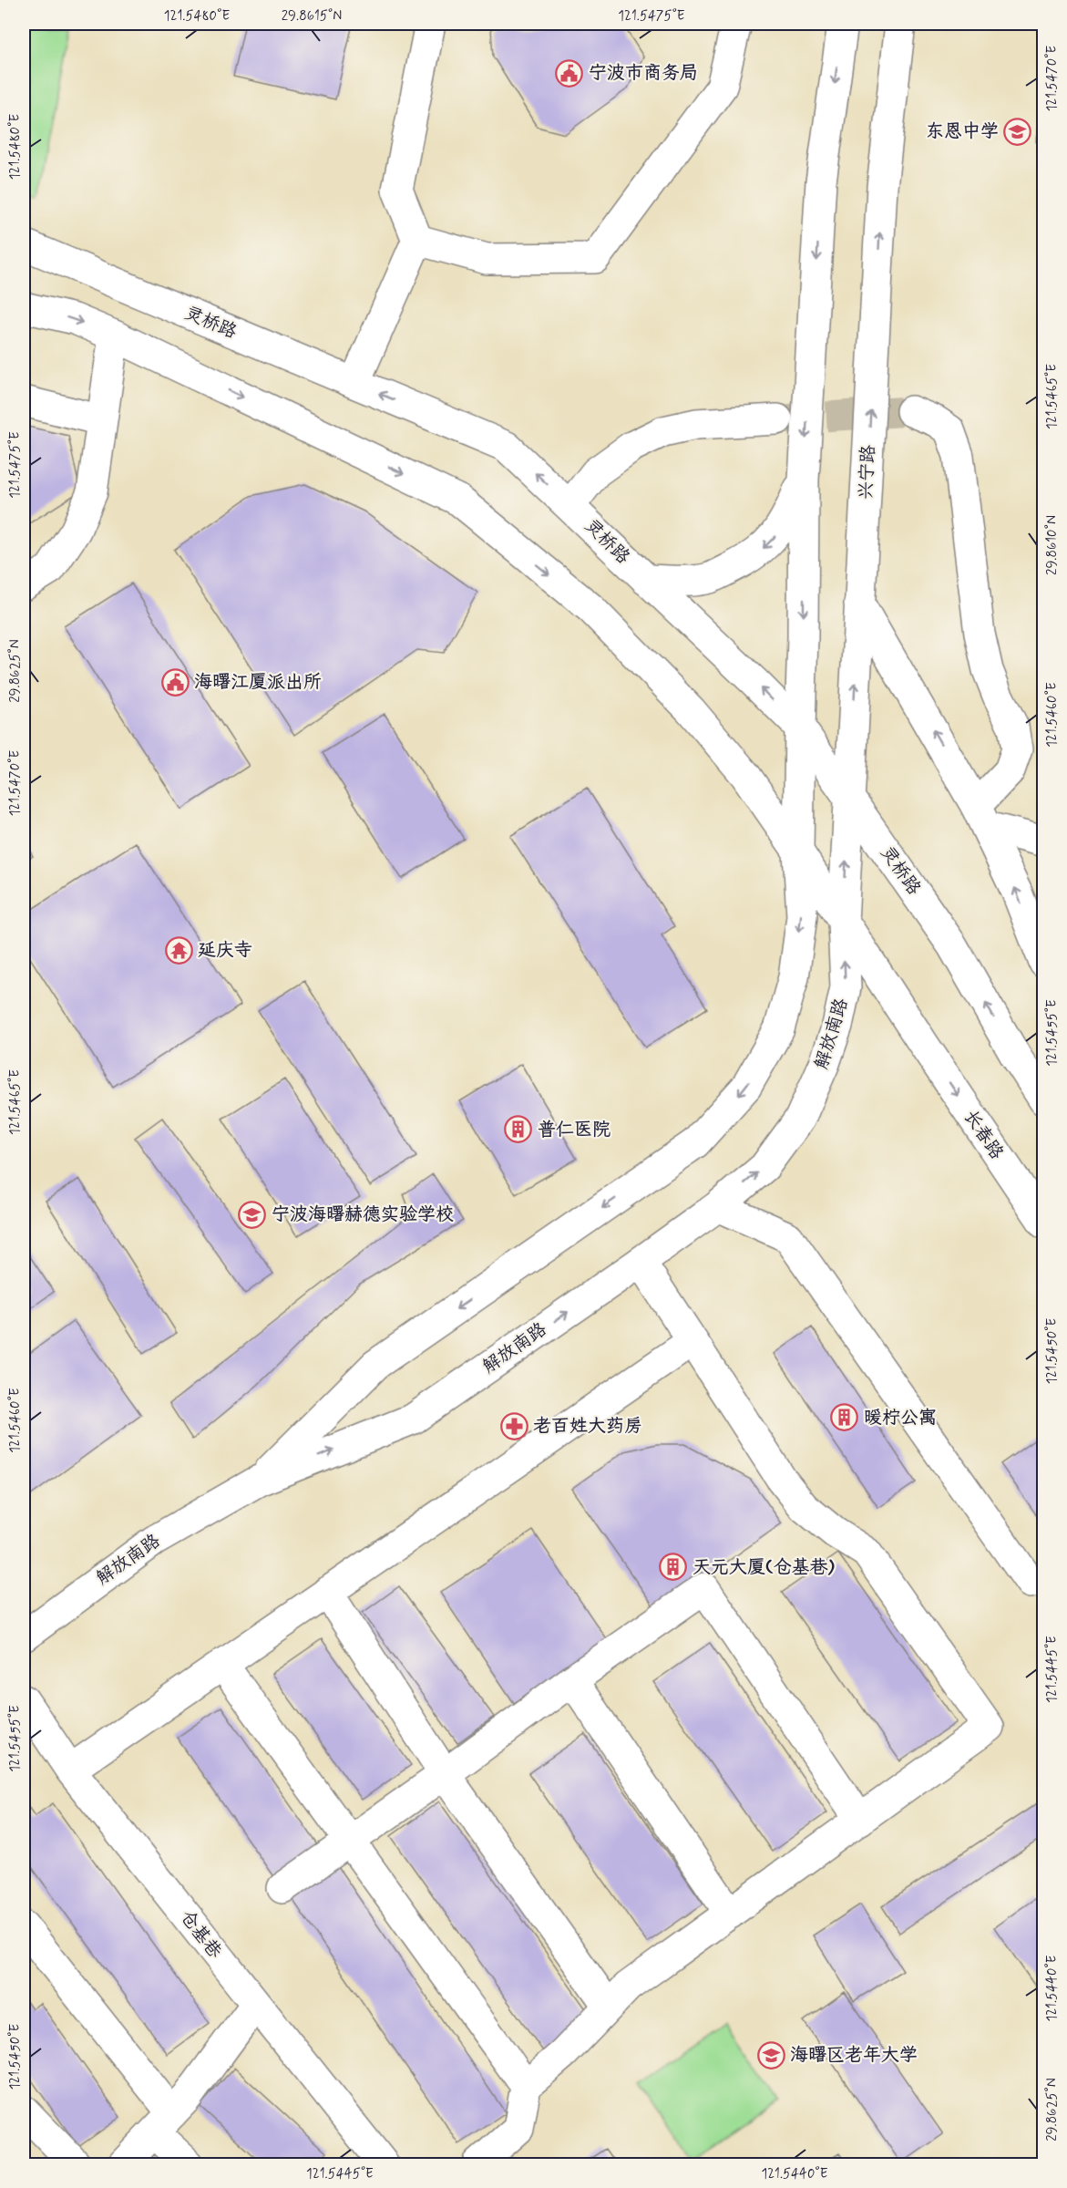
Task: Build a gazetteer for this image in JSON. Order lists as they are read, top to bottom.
{
  "streets": {
    "main road": [
      "灵桥路",
      "兴宁路",
      "解放南路",
      "长春路",
      "仓基巷"
    ]
  },
  "crossings": [
    ["灵桥路", "兴宁路"],
    ["兴宁路", "解放南路"],
    ["兴宁路", "长春路"],
    ["解放南路", "长春路"]
  ],
  "places": {
    "public building": ["宁波市商务局", "海曙江厦派出所"],
    "school or university": ["东恩中学", "宁波海曙赫德实验学校", "海曙区老年大学"],
    "temple": ["延庆寺"],
    "building": ["普仁医院", "暖柠公寓", "天元大厦(仓基巷)"],
    "pharmacy": ["老百姓大药房"]
  },
  "coordinates": [
    "121.5480°E",
    "29.8615°N",
    "121.5475°E",
    "121.5470°E",
    "121.5465°E",
    "29.8610°N",
    "29.8625°N",
    "121.5460°E",
    "121.5455°E",
    "121.5450°E",
    "121.5445°E",
    "121.5440°E"
  ]
}
